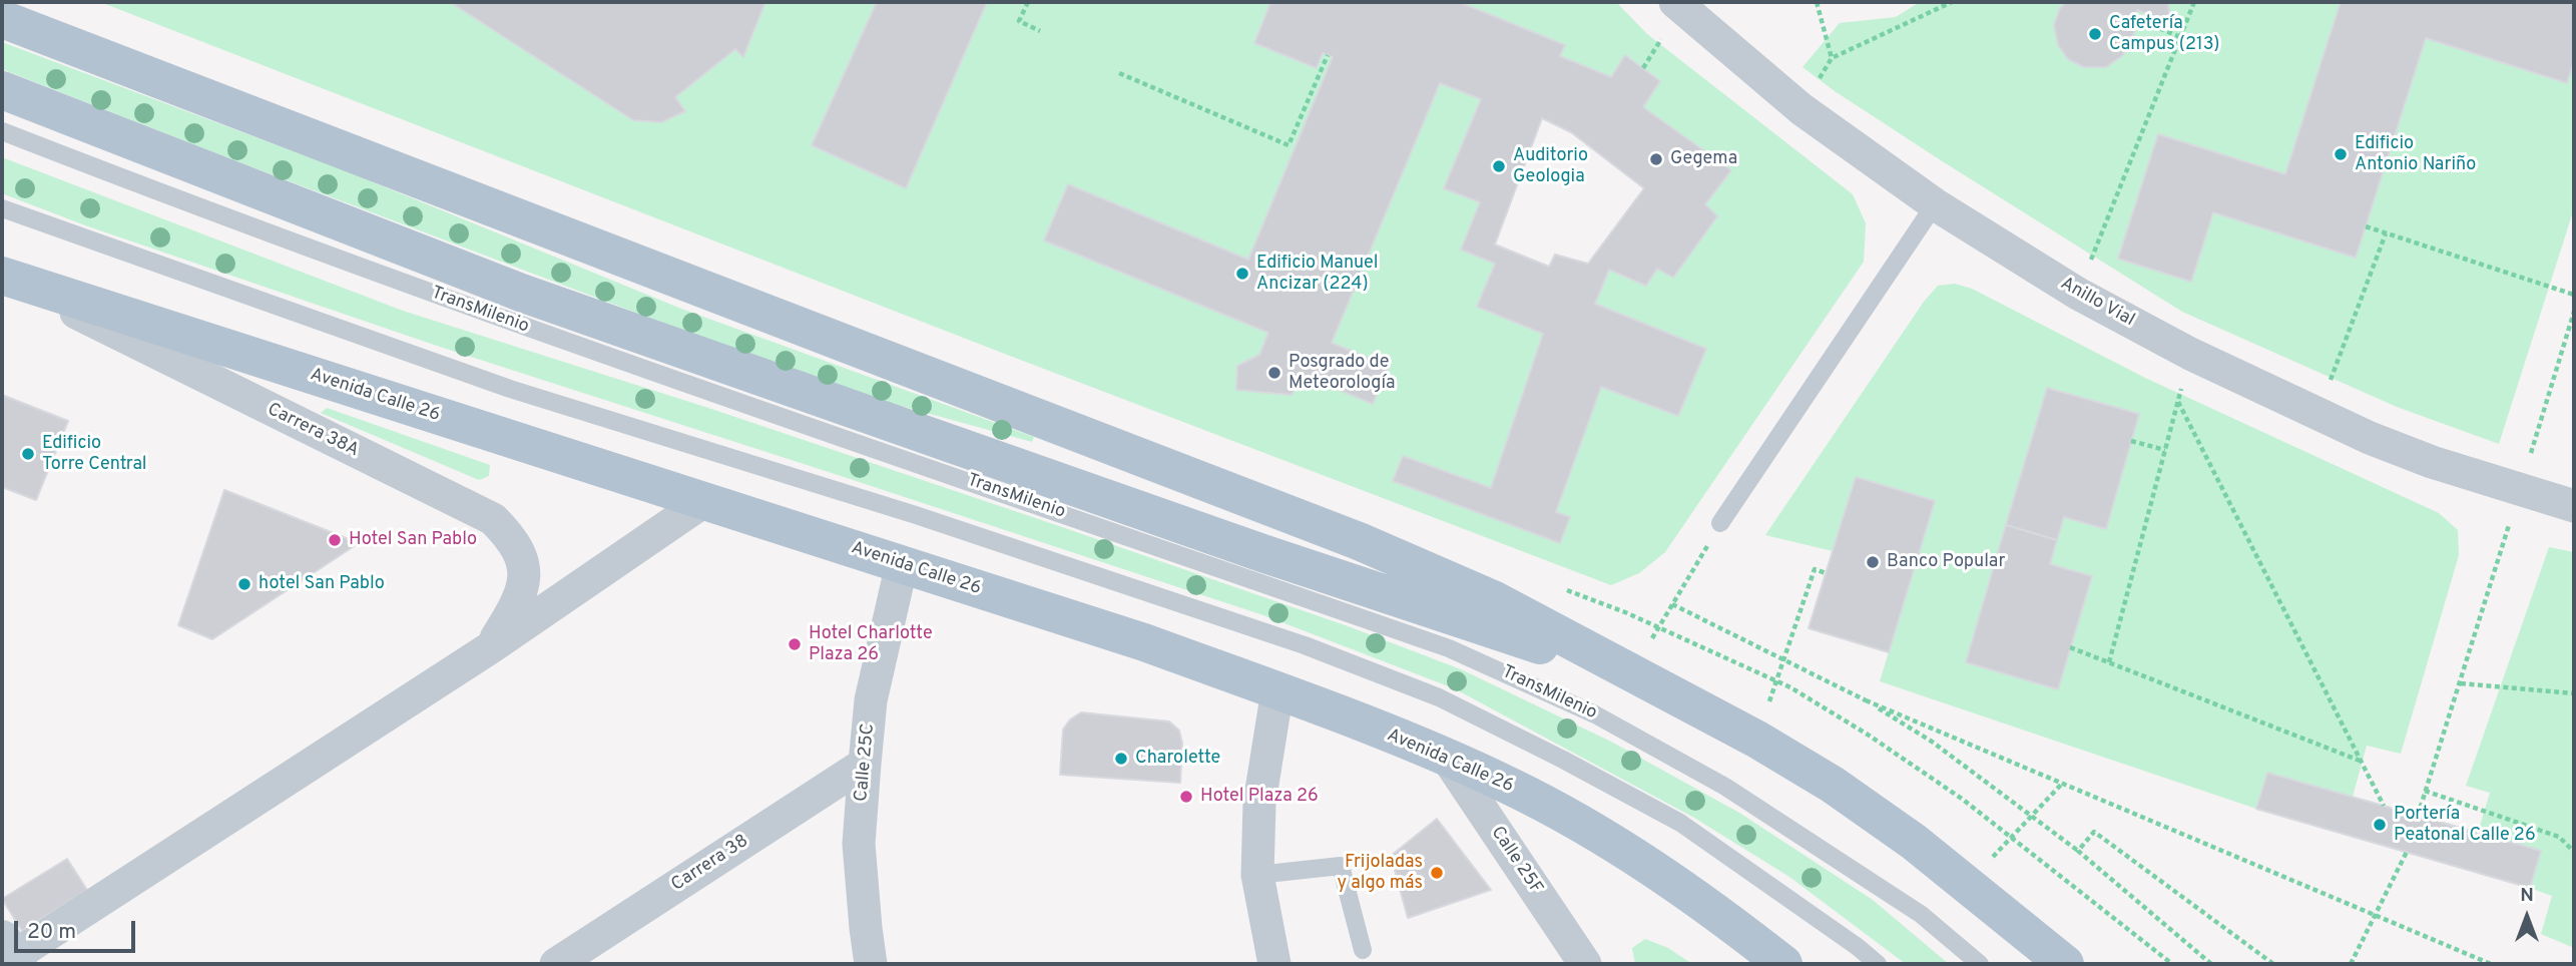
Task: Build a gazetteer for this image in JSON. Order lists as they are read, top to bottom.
{
  "streets": {
    "main road": ["Avenida Calle 26"],
    "street": [
      "Anillo Vial",
      "Carrera 38A",
      "Calle 25C",
      "Calle 25F",
      "Carrera 38"
    ],
    "lane": ["TransMilenio"]
  },
  "crossings": [
    ["Avenida Calle 26", "Carrera 38A"],
    ["Avenida Calle 26", "Calle 25C"],
    ["Avenida Calle 26", "Calle 25F"],
    ["Calle 25C", "Carrera 38"]
  ],
  "places": [
    "Cafetería Campus (213)",
    "Edificio Antonio Nariño",
    "Gegema",
    "Auditorio Geologia",
    "Edificio Manuel Ancizar (224)",
    "Posgrado de Meteorología",
    "Edificio Torre Central",
    "Hotel San Pablo",
    "Banco Popular",
    "hotel San Pablo",
    "Hotel Charlotte Plaza 26",
    "Charolette",
    "Hotel Plaza 26",
    "Portería Peatonal Calle 26",
    "Frijoladas y algo más"
  ],
  "scale_bar": "20 m",
  "north": "top"
}
